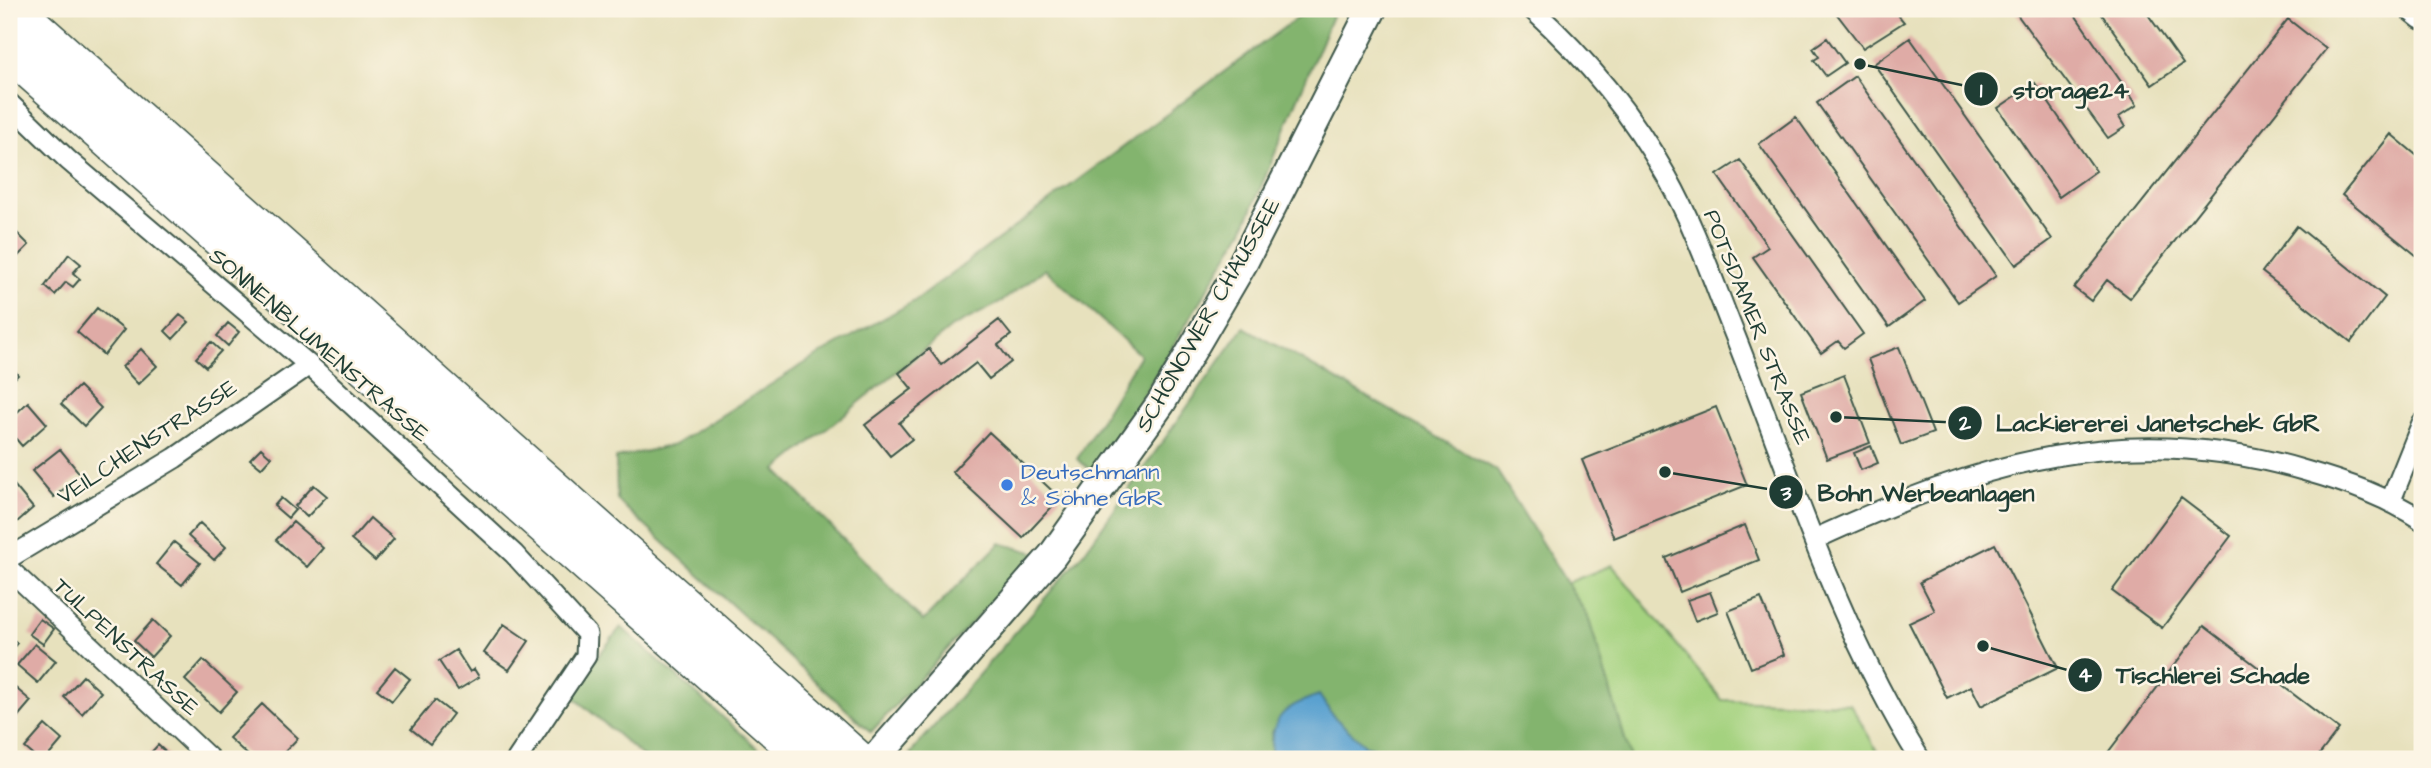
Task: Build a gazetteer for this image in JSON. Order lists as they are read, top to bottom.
{
  "streets": {
    "main road": ["SCHÖNOWER CHAUSSEE"],
    "street": [
      "POTSDAMER STRASSE",
      "SONNENBLUMENSTRASSE",
      "VEILCHENSTRASSE",
      "TULPENSTRASSE"
    ]
  },
  "crossings": [
    ["SONNENBLUMENSTRASSE", "VEILCHENSTRASSE"]
  ],
  "places": [
    "storage24",
    "Lackiererei Janetschek GbR",
    "Bohn Werbeanlagen",
    "Deutschmann & Söhne GbR",
    "Tischlerei Schade"
  ]
}
